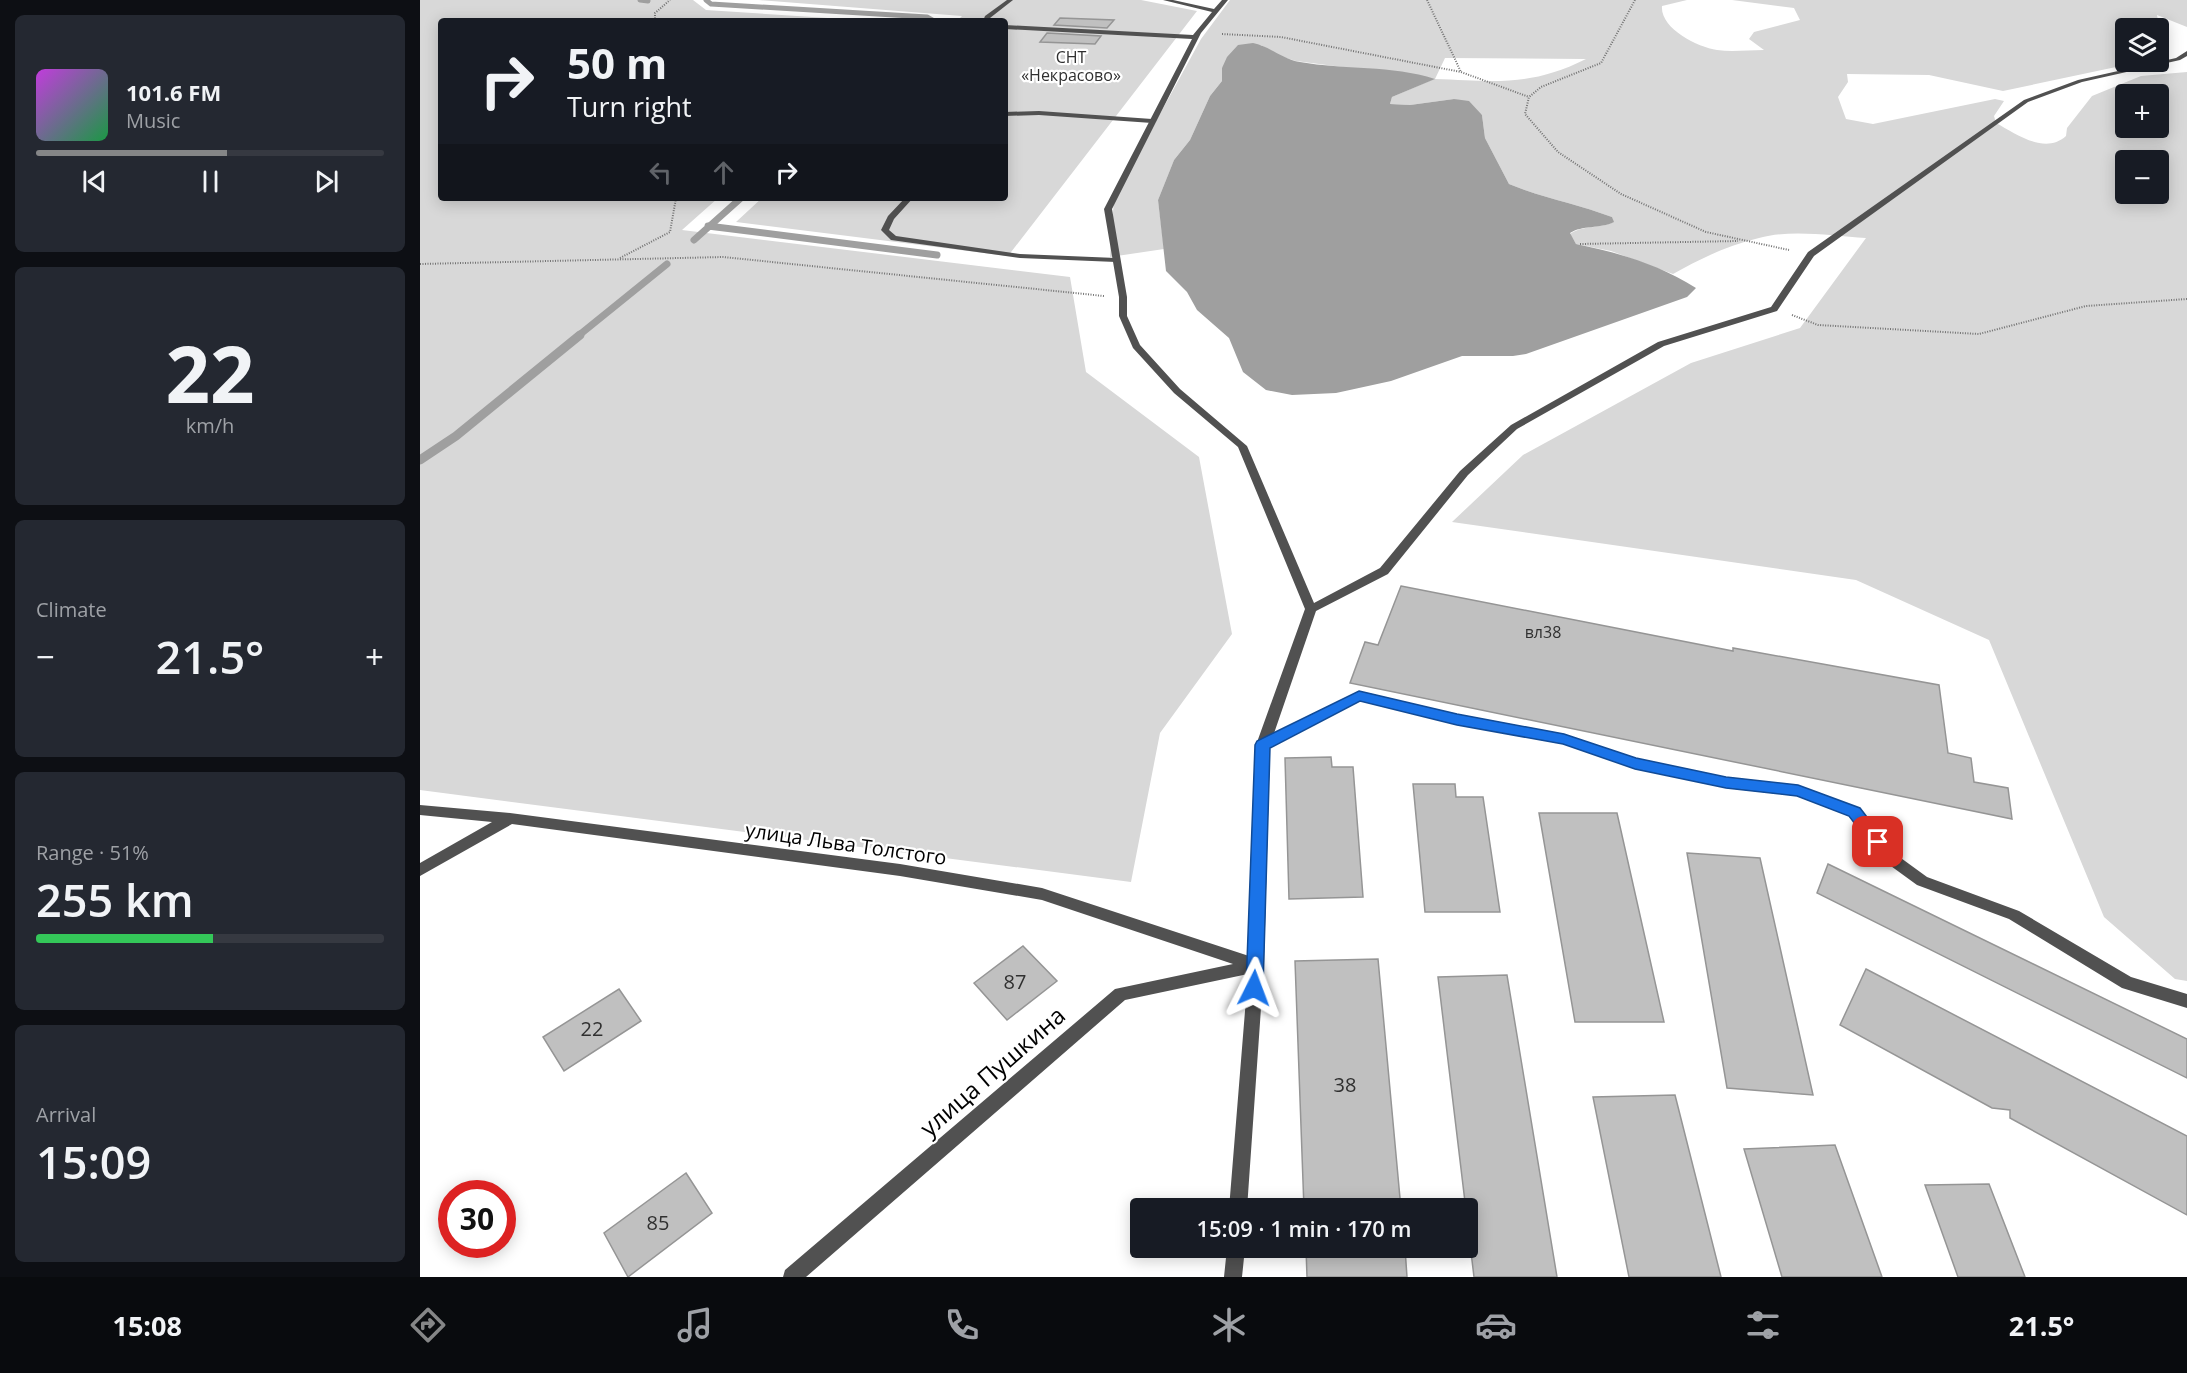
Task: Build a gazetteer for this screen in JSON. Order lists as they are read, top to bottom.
{
  "streets": {
    "street": ["улица Льва Толстого", "улица Пушкина"]
  },
  "crossings": [
    ["улица Льва Толстого", "улица Пушкина"]
  ],
  "parks": ["СНТ «Некрасово»"],
  "house_numbers": [
    "вл38",
    "87",
    "22",
    "38",
    "85"
  ],
  "page": {
    "map_buttons": ["+", "−"],
    "turn": ["50 m", "Turn right"],
    "song": ["101.6 FM", "Music"],
    "tile": [
      ["22", "km/h"],
      "Climate",
      ["Range · 51%", "255 km"],
      ["Arrival", "15:09"]
    ],
    "heat": ["−", "21.5°", "+"],
    "limit": "30",
    "trip": "15:09 · 1 min · 170 m",
    "tabs": ["15:08", "21.5°"]
  }
}
